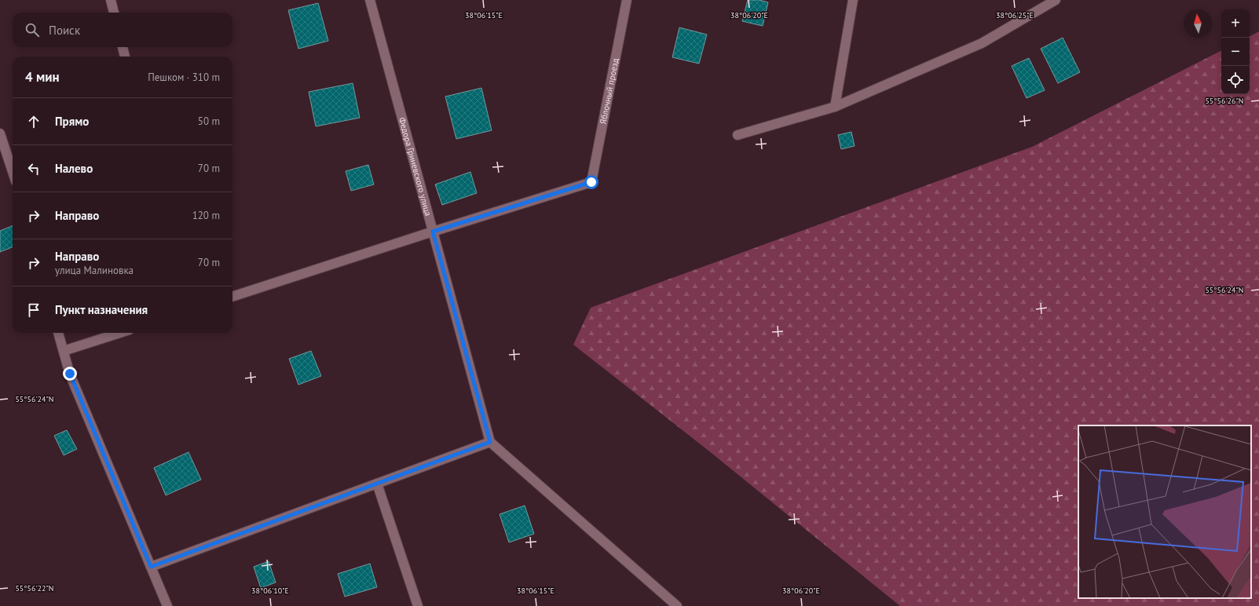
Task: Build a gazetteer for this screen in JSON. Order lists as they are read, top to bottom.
{
  "streets": {
    "street": ["Яблочный проезд", "Федора Гриневского улица"]
  },
  "crossings": [
    ["Яблочный проезд", "Федора Гриневского улица"]
  ],
  "north": "top",
  "page": {
    "map_buttons": ["+", "−"],
    "search": "Поиск",
    "heading": ["4 мин", "Пешком · 310 m"],
    "list": [
      ["Прямо", "50 m"],
      ["Налево", "70 m"],
      ["Направо", "120 m"],
      ["Направо", "улица Малиновка", "70 m"],
      "Пункт назначения"
    ]
  },
  "coordinates": [
    "38°06'15\"E",
    "38°06'20\"E",
    "38°06'25\"E",
    "55°56'26\"N",
    "55°56'24\"N",
    "55°56'22\"N",
    "38°06'10\"E"
  ]
}
